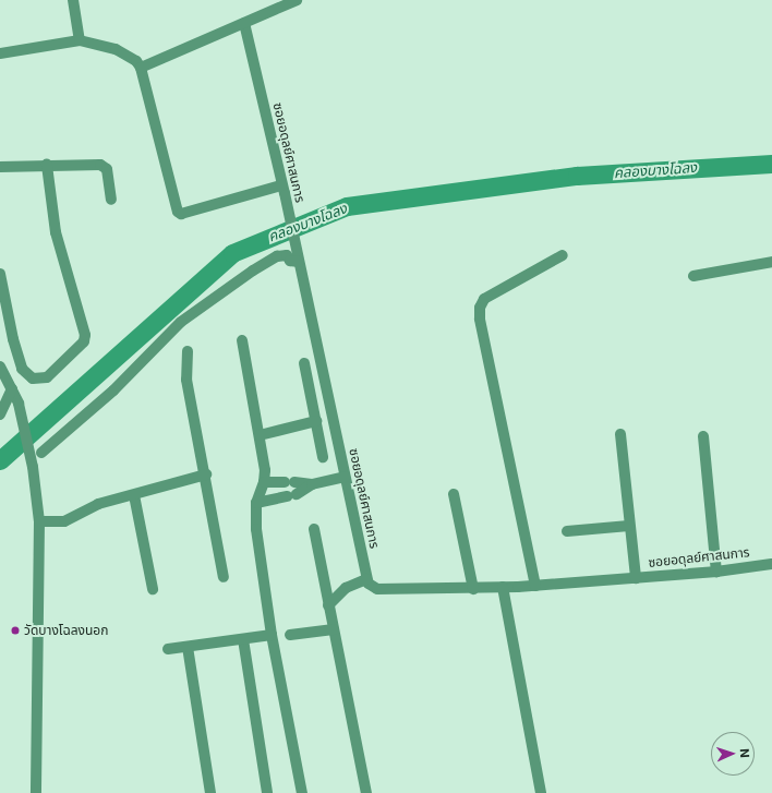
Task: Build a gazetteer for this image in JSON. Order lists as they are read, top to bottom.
{
  "streets": {
    "street": ["ซอยอดุลย์ศาสนการ"]
  },
  "water": ["คลองบางโฉลง"],
  "places": ["วัดบางโฉลงนอก"],
  "north": "right"
}
